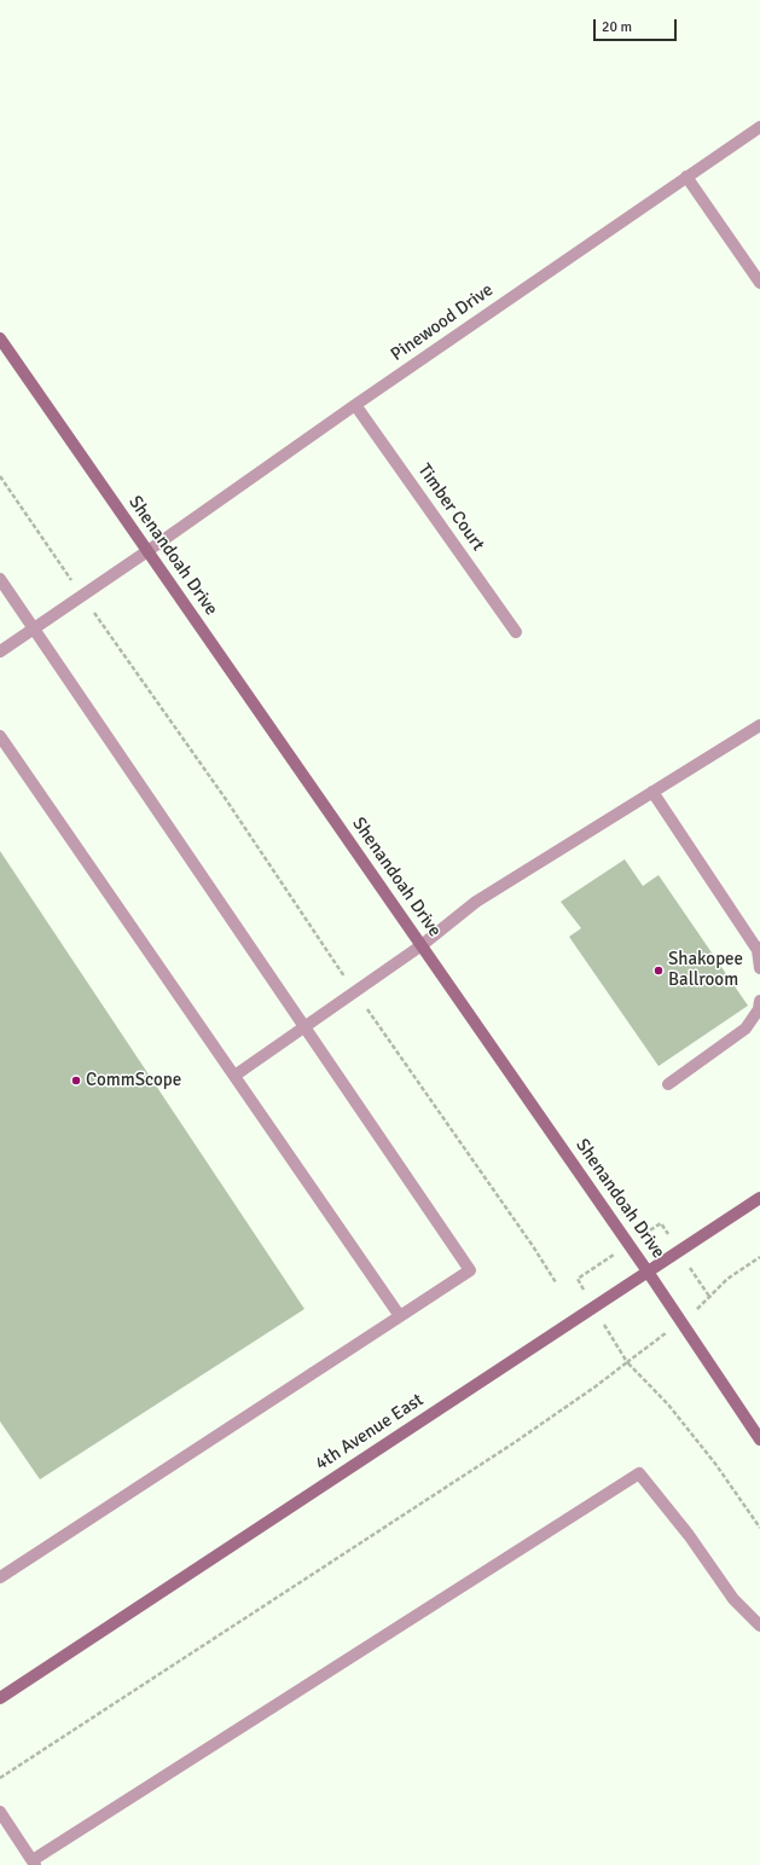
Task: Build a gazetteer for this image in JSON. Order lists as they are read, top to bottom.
{
  "streets": {
    "street": [
      "Pinewood Drive",
      "Timber Court",
      "Shenandoah Drive",
      "4th Avenue East"
    ]
  },
  "crossings": [
    ["Pinewood Drive", "Timber Court"],
    ["Pinewood Drive", "Shenandoah Drive"],
    ["Shenandoah Drive", "4th Avenue East"]
  ],
  "places": ["Shakopee Ballroom", "CommScope"],
  "scale_bar": "20 m"
}
